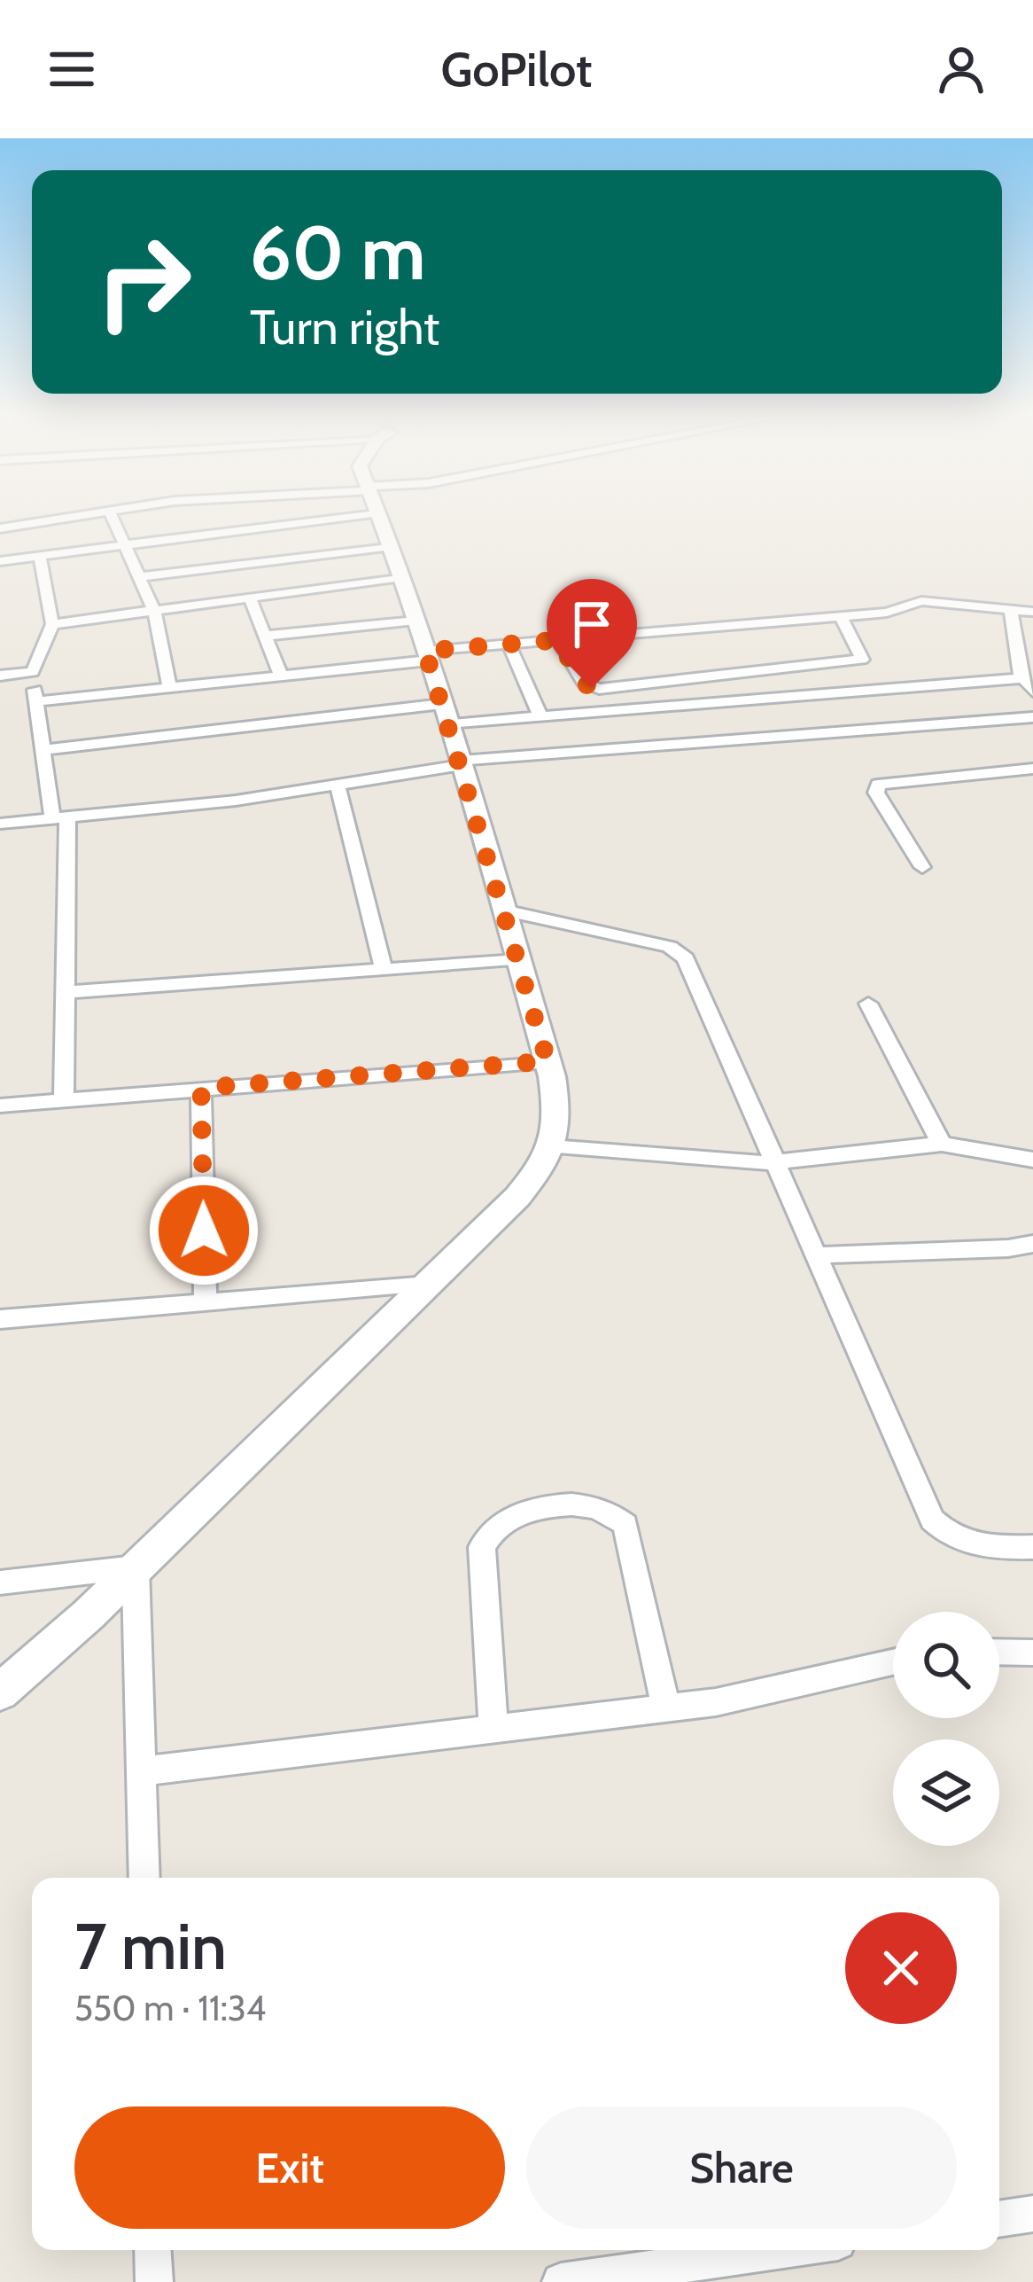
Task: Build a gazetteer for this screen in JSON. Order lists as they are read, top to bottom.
{
  "page": {
    "header": "GoPilot",
    "turn": ["60 m", "Turn right"],
    "heading": ["7 min", "550 m · 11:34"],
    "buttons": ["Exit", "Share"]
  }
}
